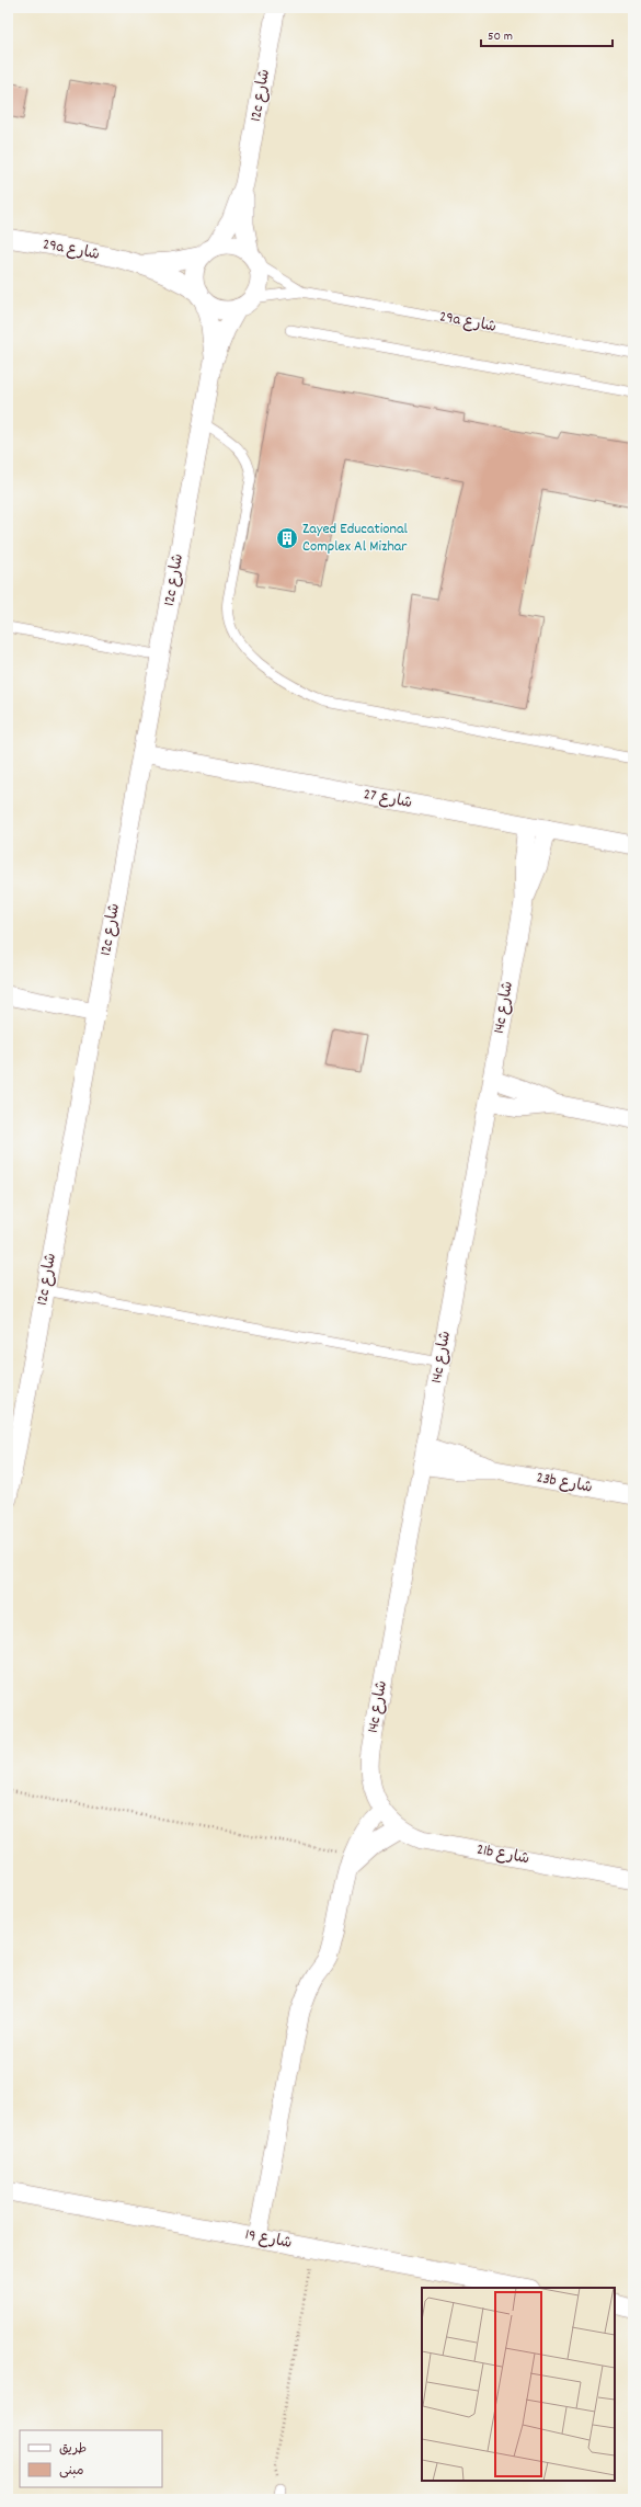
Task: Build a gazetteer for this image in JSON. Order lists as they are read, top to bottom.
{
  "streets": {
    "street": [
      "12c شارع",
      "29a شارع",
      "شارع 27",
      "14c شارع",
      "23b شارع",
      "21b شارع",
      "شارع 19"
    ]
  },
  "crossings": [
    ["12c شارع", "29a شارع"],
    ["12c شارع", "شارع 27"],
    ["شارع 27", "14c شارع"],
    ["14c شارع", "23b شارع"],
    ["14c شارع", "21b شارع"]
  ],
  "places": {
    "building": ["Zayed Educational Complex Al Mizhar"]
  },
  "legend": ["طريق", "مبنى"],
  "scale_bar": "50 m"
}
